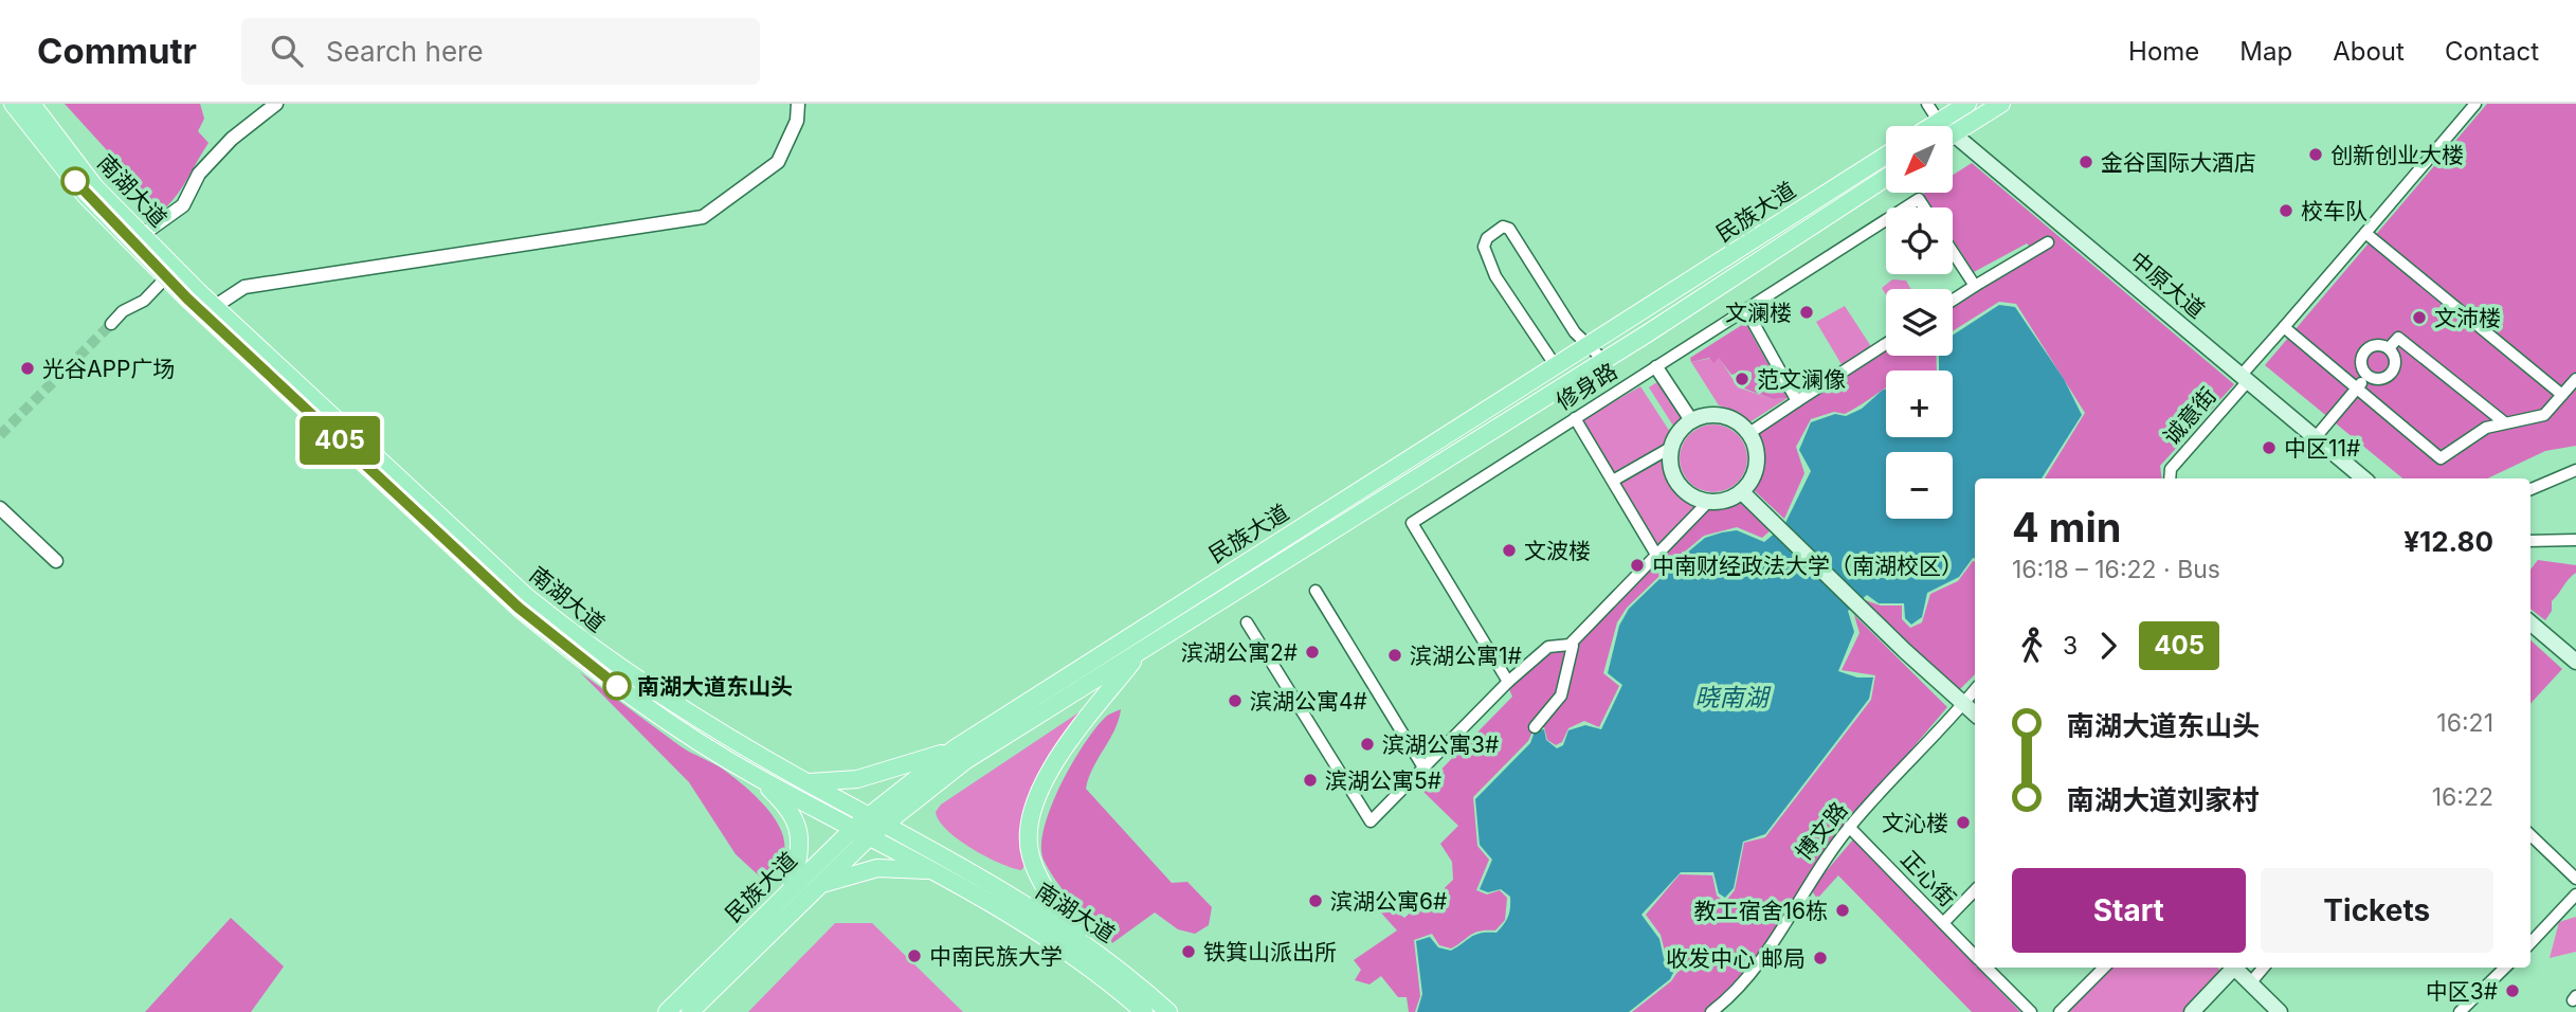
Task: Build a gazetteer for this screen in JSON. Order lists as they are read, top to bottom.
{
  "streets": {
    "main road": ["南湖大道", "民族大道", "中原大道"],
    "street": [
      "修身路",
      "诚意街",
      "博文路",
      "正心街"
    ]
  },
  "crossings": [
    ["南湖大道", "民族大道"],
    ["中原大道", "诚意街"],
    ["博文路", "正心街"]
  ],
  "water": ["晓南湖"],
  "places": [
    "创新创业大楼",
    "金谷国际大酒店",
    "校车队",
    "文澜楼",
    "文沛楼",
    "光谷APP广场",
    "范文澜像",
    "中区11#",
    "文波楼",
    "中南财经政法大学（南湖校区）",
    "滨湖公寓2#",
    "滨湖公寓1#",
    "南湖大道东山头",
    "滨湖公寓4#",
    "滨湖公寓3#",
    "滨湖公寓5#",
    "文沁楼",
    "滨湖公寓6#",
    "教工宿舍16栋",
    "铁箕山派出所",
    "中南民族大学",
    "收发中心 邮局",
    "中区3#"
  ],
  "lines": ["bus line 405"],
  "north": "bottom left",
  "page": {
    "header": "Commutr",
    "search": "Search here",
    "nav": [
      "Home",
      "Map",
      "About",
      "Contact"
    ],
    "on_map": "405",
    "map_buttons": ["+", "−"],
    "heading": ["4 min", "16:18 – 16:22 · Bus", "¥12.80"],
    "legs": ["3", "405"],
    "list": [
      {
        "name": "南湖大道东山头",
        "value": "16:21"
      },
      {
        "name": "南湖大道刘家村",
        "value": "16:22"
      }
    ],
    "buttons": ["Start", "Tickets"]
  }
}
